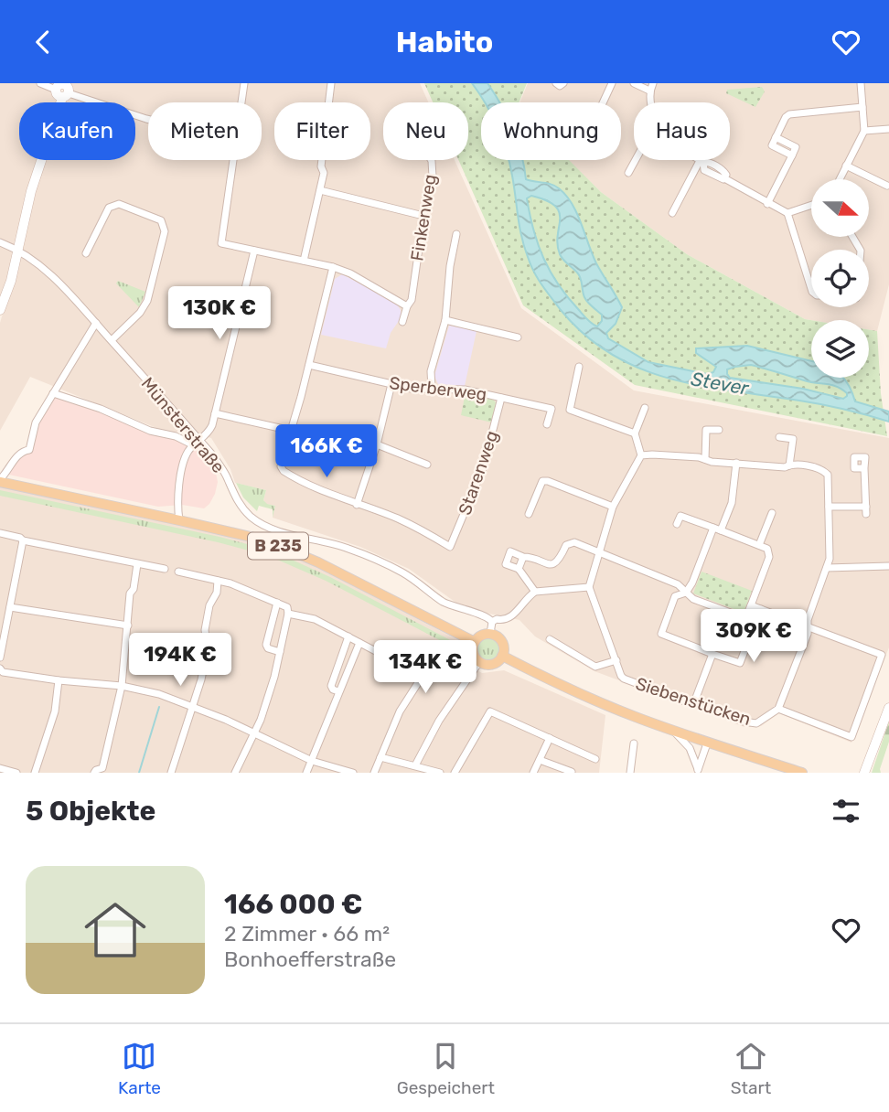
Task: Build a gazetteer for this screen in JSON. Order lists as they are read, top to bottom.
{
  "streets": {
    "main road": ["B 235"],
    "street": [
      "Finkenweg",
      "Sperberweg",
      "Münsterstraße",
      "Starenweg",
      "Siebenstücken"
    ]
  },
  "crossings": [
    ["Sperberweg", "Starenweg"]
  ],
  "water": ["Stever"],
  "north": "right",
  "page": {
    "header": "Habito",
    "chip": [
      "Kaufen",
      "Mieten",
      "Filter",
      "Neu",
      "Wohnung",
      "Haus"
    ],
    "price": [
      "130K €",
      "166K €",
      "309K €",
      "194K €",
      "134K €"
    ],
    "heading": "5 Objekte",
    "list": [
      {
        "name": "166 000 €",
        "note": "2 Zimmer · 66 m² · Bonhoefferstraße"
      }
    ],
    "tabs": ["Karte", "Gespeichert", "Start"]
  }
}
